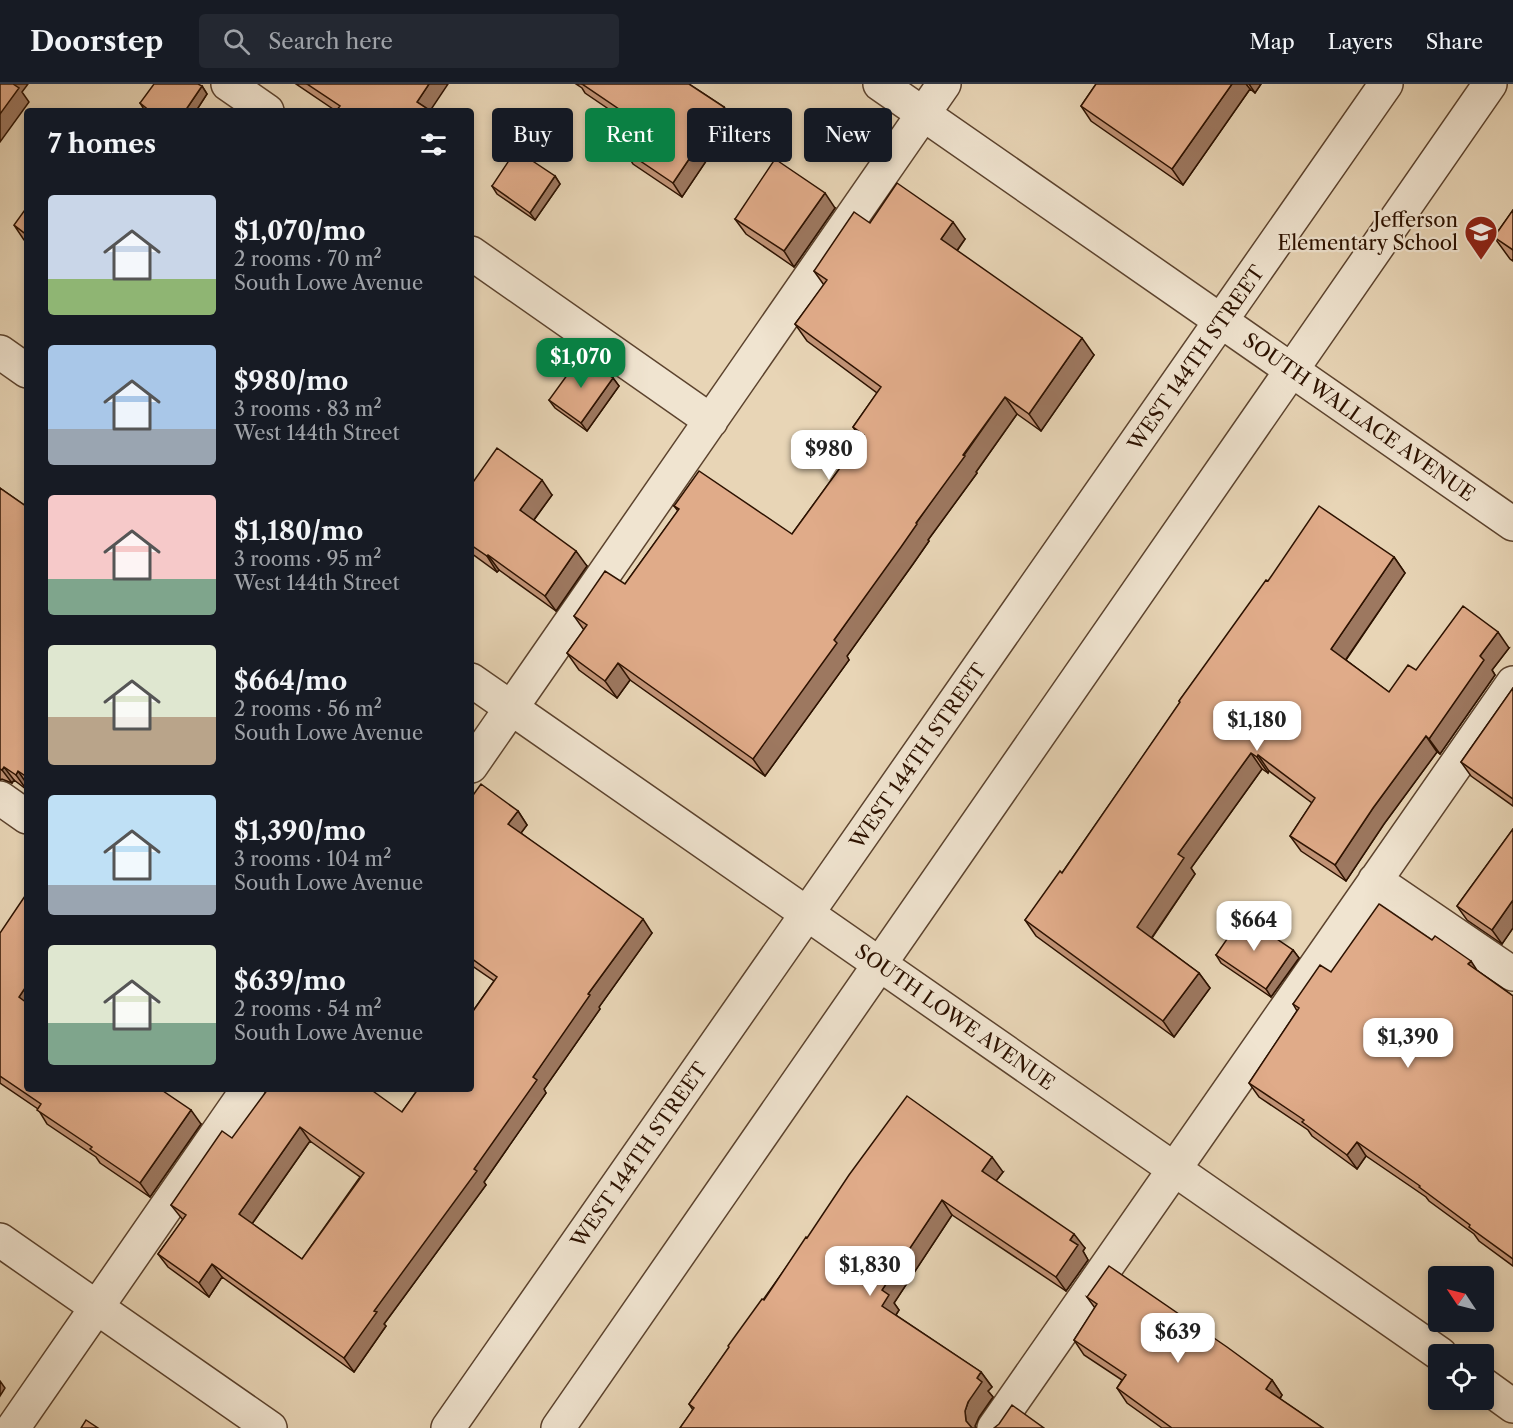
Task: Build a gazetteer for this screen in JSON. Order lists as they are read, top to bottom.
{
  "streets": {
    "street": ["WEST 144TH STREET", "SOUTH WALLACE AVENUE", "SOUTH LOWE AVENUE"]
  },
  "crossings": [
    ["WEST 144TH STREET", "SOUTH WALLACE AVENUE"],
    ["WEST 144TH STREET", "SOUTH LOWE AVENUE"]
  ],
  "places": {
    "school or university": ["Jefferson Elementary School"]
  },
  "north": "top left",
  "page": {
    "header": "Doorstep",
    "search": "Search here",
    "nav": ["Map", "Layers", "Share"],
    "chip": [
      "Buy",
      "Rent",
      "Filters",
      "New"
    ],
    "heading": "7 homes",
    "list": [
      {
        "name": "$1,070/mo",
        "note": "2 rooms · 70 m² · South Lowe Avenue"
      },
      {
        "name": "$980/mo",
        "note": "3 rooms · 83 m² · West 144th Street"
      },
      {
        "name": "$1,180/mo",
        "note": "3 rooms · 95 m² · West 144th Street"
      },
      {
        "name": "$664/mo",
        "note": "2 rooms · 56 m² · South Lowe Avenue"
      },
      {
        "name": "$1,390/mo",
        "note": "3 rooms · 104 m² · South Lowe Avenue"
      },
      {
        "name": "$639/mo",
        "note": "2 rooms · 54 m² · South Lowe Avenue"
      }
    ],
    "price": [
      "$1,070",
      "$980",
      "$1,180",
      "$664",
      "$1,390",
      "$1,830",
      "$639"
    ]
  }
}
